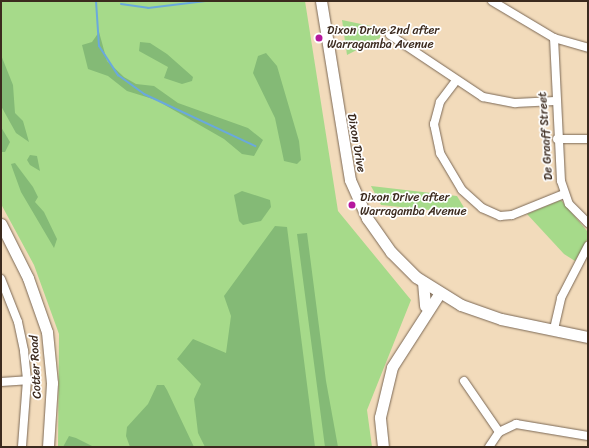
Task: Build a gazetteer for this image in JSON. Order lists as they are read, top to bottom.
{
  "streets": {
    "main road": ["Dixon Drive", "Cotter Road"],
    "street": ["De Graaff Street"]
  },
  "places": ["Dixon Drive 2nd after Warragamba Avenue", "Dixon Drive after Warragamba Avenue"]
}
